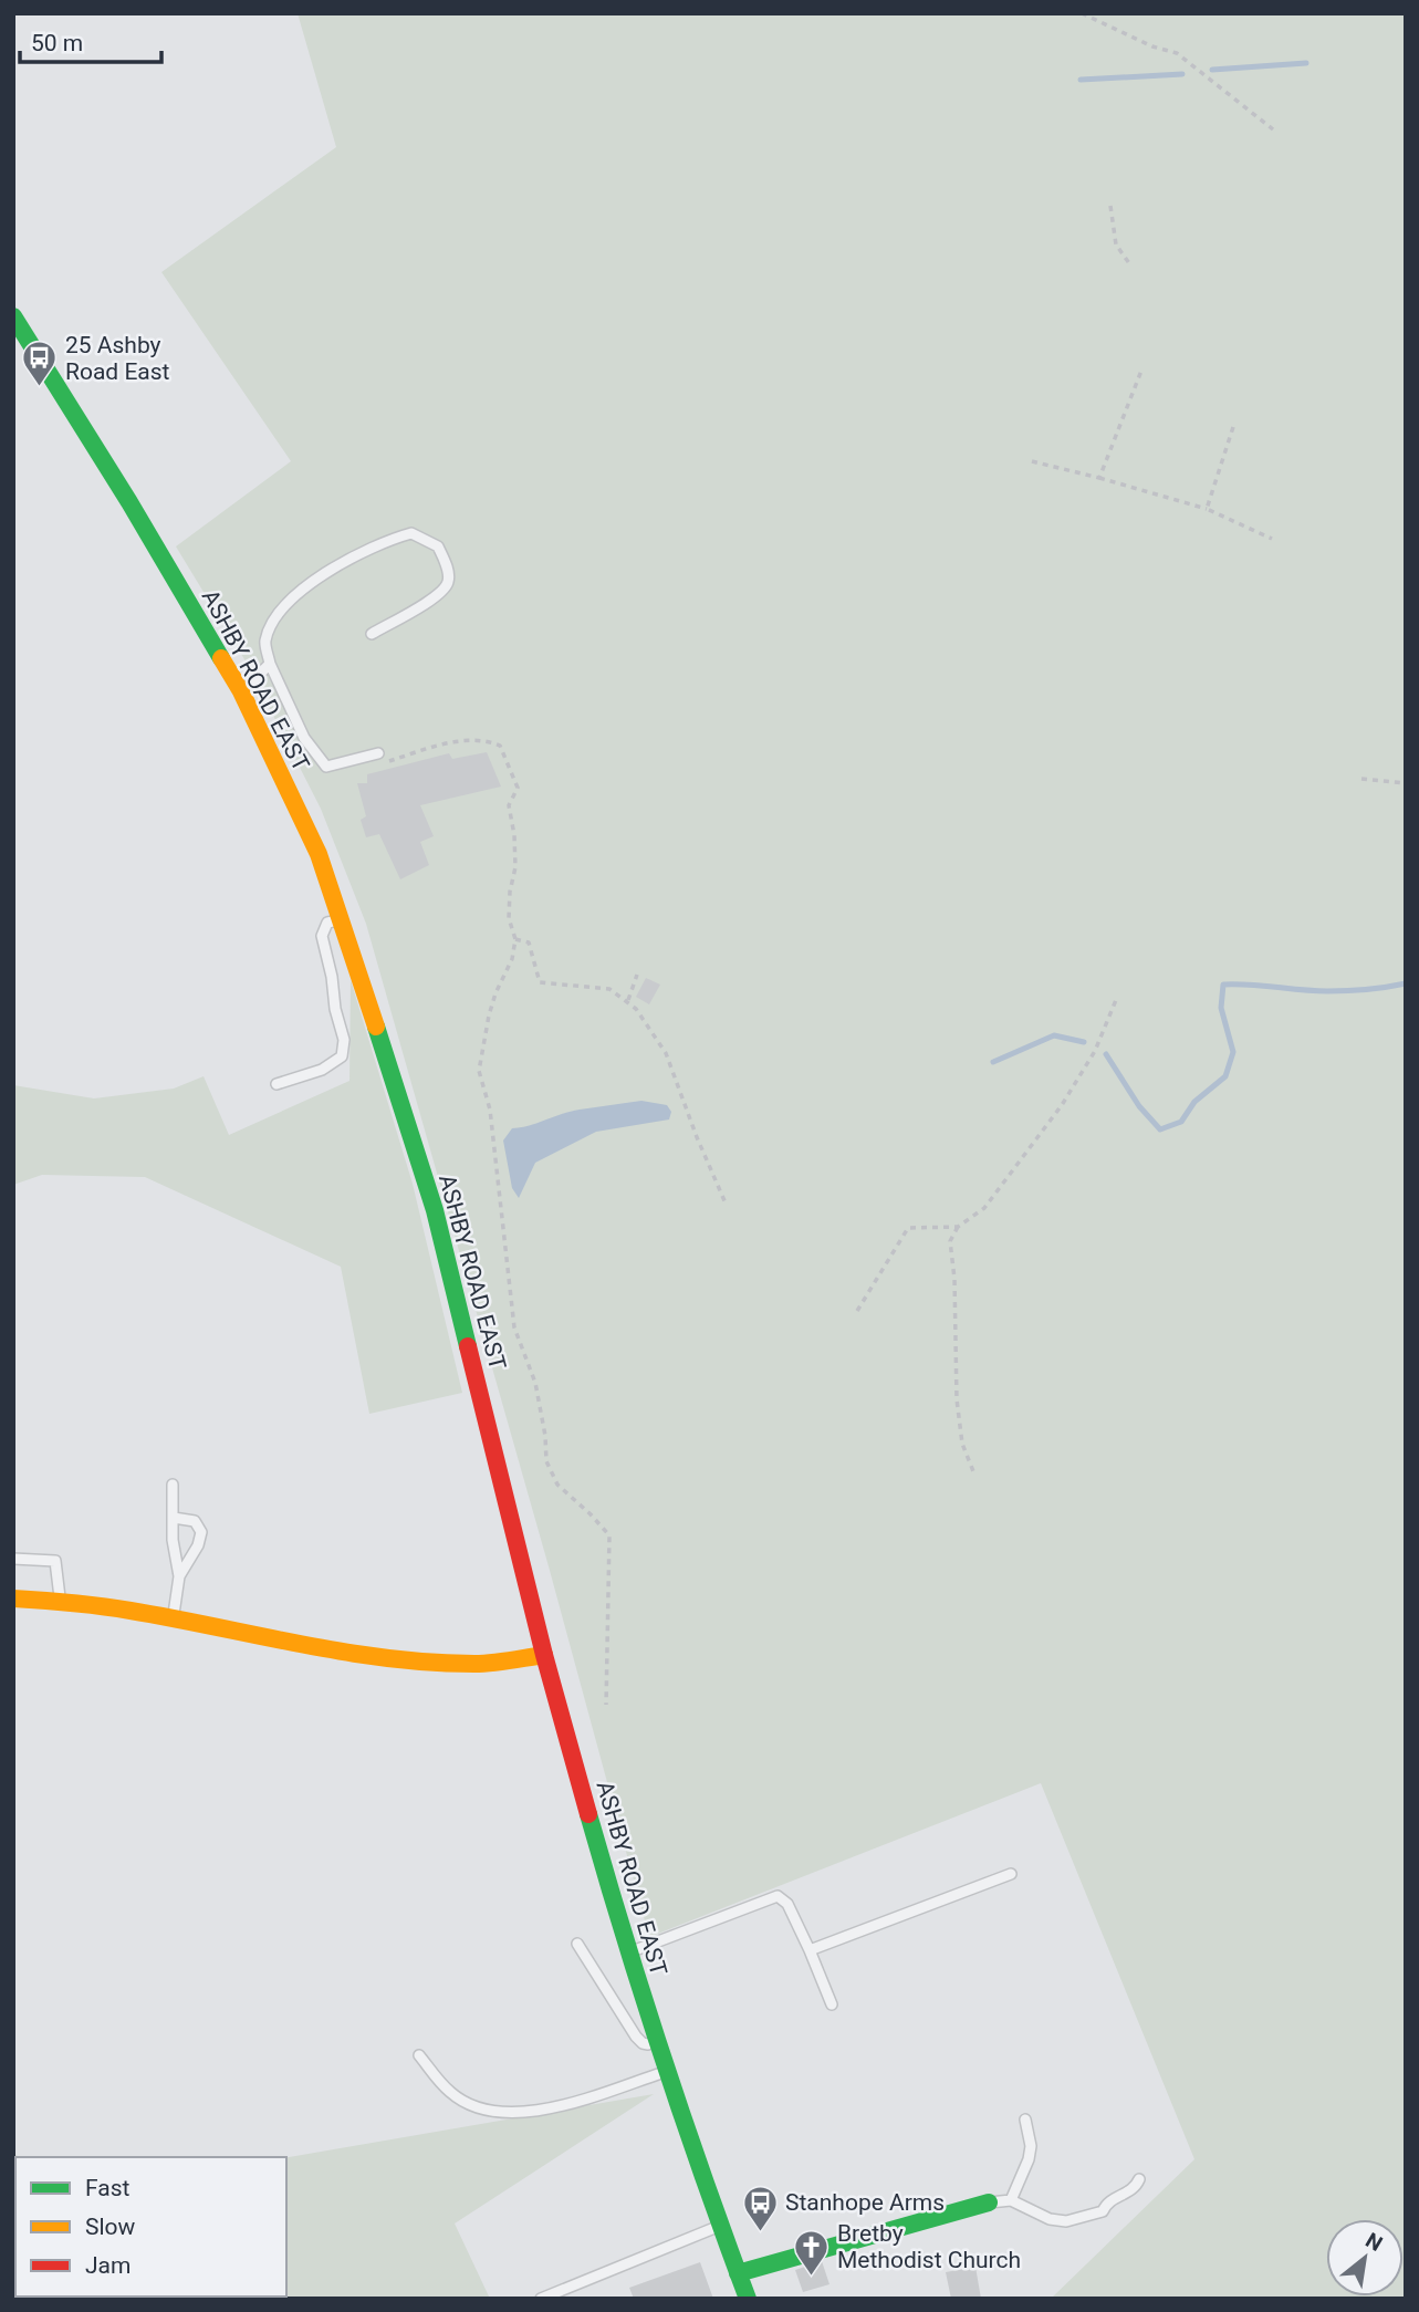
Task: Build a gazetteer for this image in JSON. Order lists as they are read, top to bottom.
{
  "streets": {
    "main road": ["ASHBY ROAD EAST"]
  },
  "places": {
    "bus stop": ["25 Ashby Road East", "Stanhope Arms"],
    "church": ["Bretby Methodist Church"]
  },
  "legend": ["Fast", "Slow", "Jam"],
  "scale_bar": "50 m",
  "north": "top right"
}
